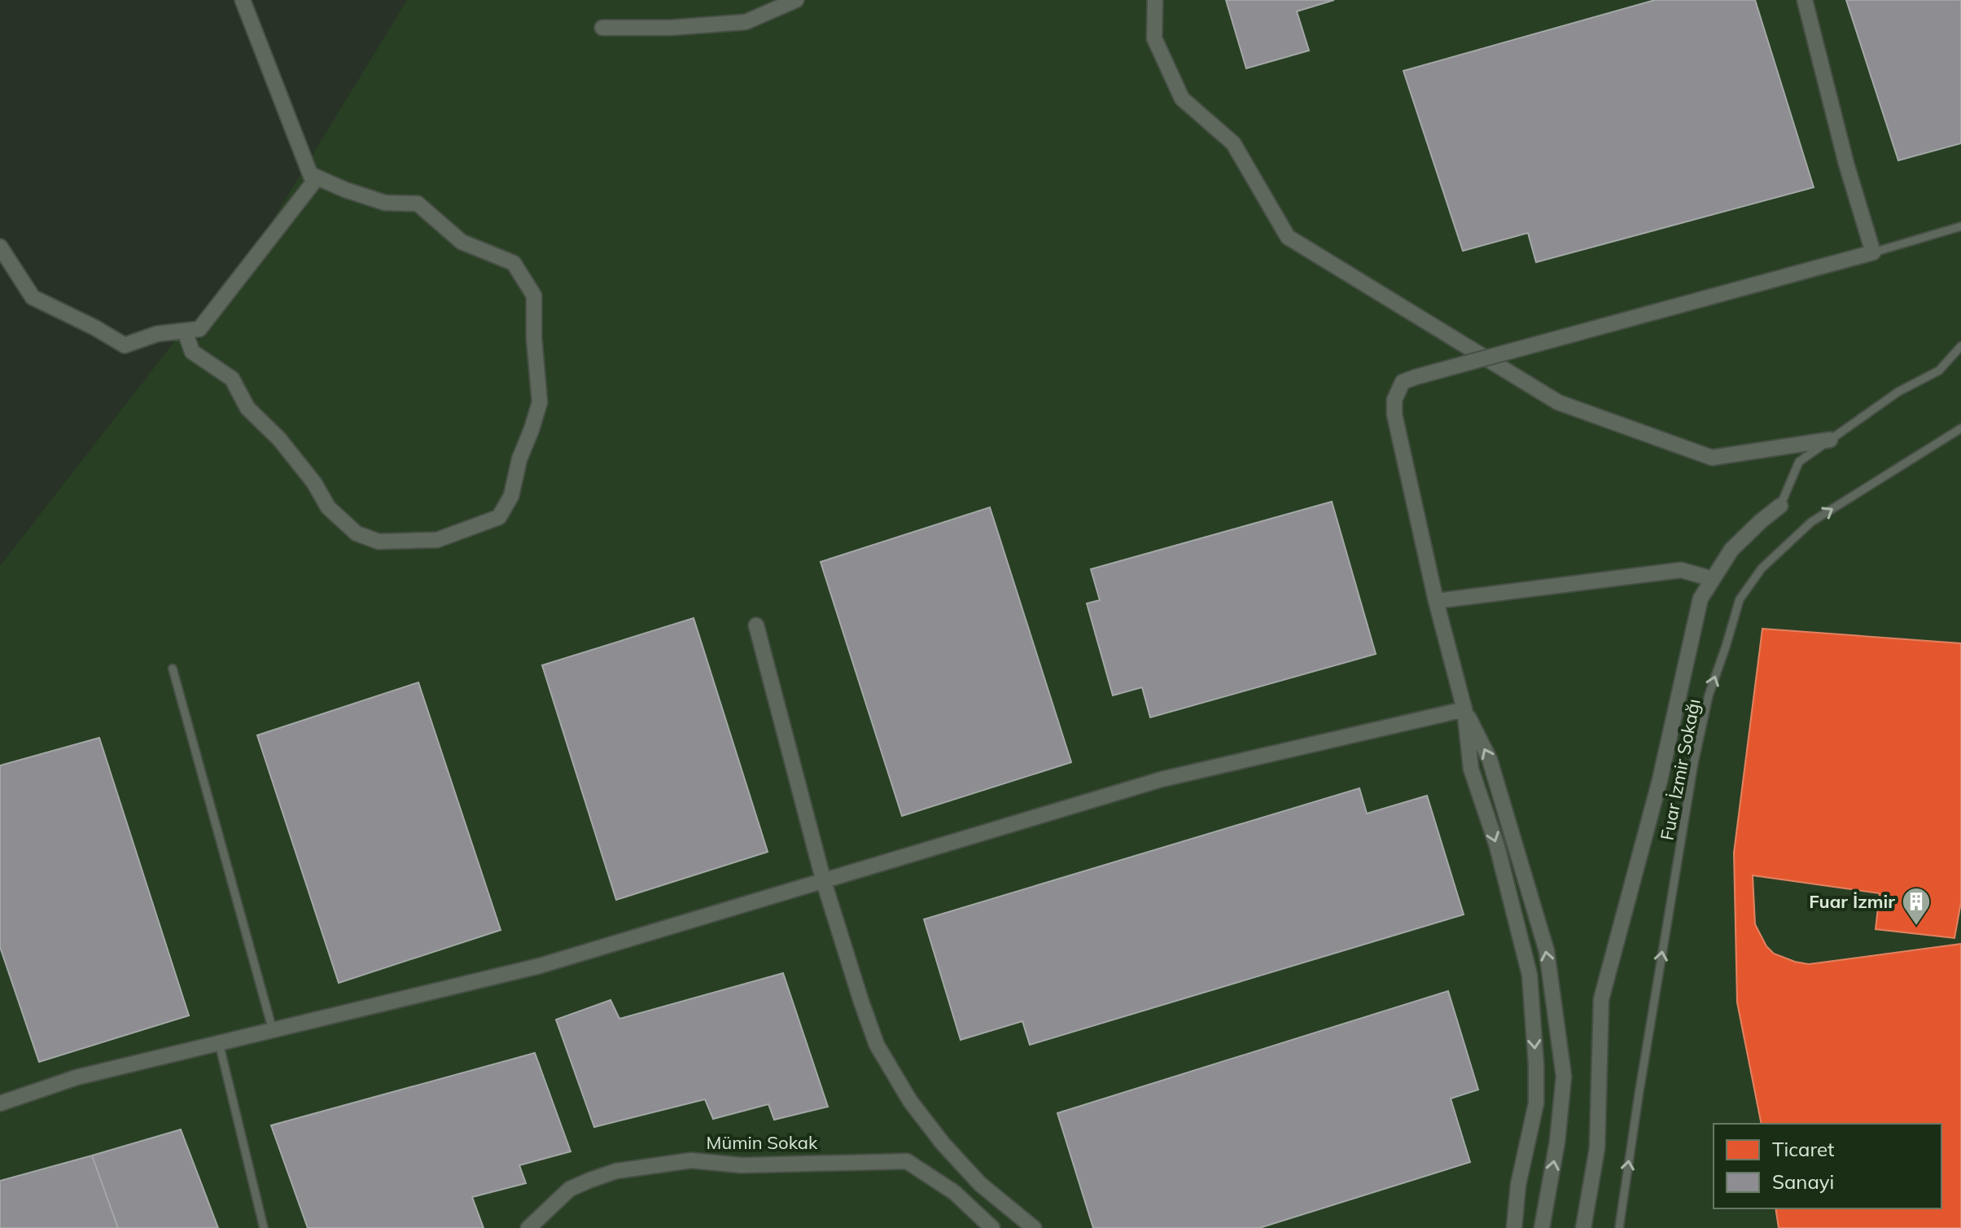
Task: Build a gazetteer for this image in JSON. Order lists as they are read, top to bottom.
{
  "streets": {
    "street": ["Mümin Sokak"],
    "lane": ["Fuar İzmir Sokağı"]
  },
  "one_way": ["Fuar İzmir Sokağı"],
  "places": {
    "building": ["Fuar İzmir"]
  },
  "legend": ["Ticaret", "Sanayi"]
}
